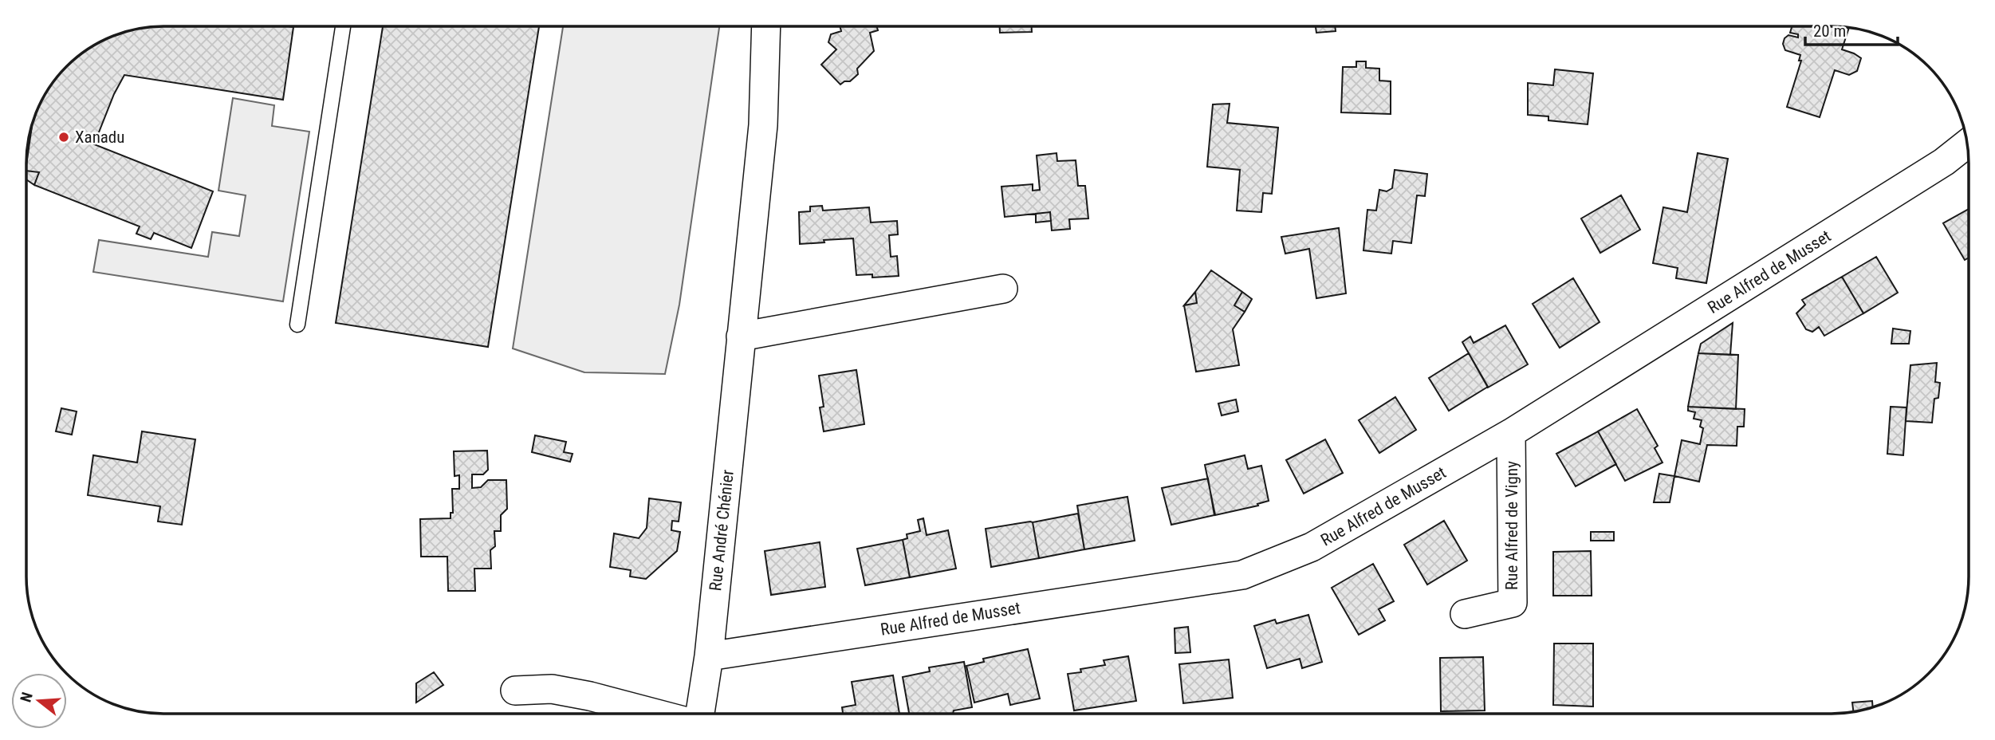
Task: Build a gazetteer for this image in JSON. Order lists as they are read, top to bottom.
{
  "streets": {
    "street": ["Rue Alfred de Musset", "Rue Alfred de Vigny", "Rue André Chénier"]
  },
  "crossings": [
    ["Rue Alfred de Musset", "Rue Alfred de Vigny"],
    ["Rue Alfred de Musset", "Rue André Chénier"]
  ],
  "places": ["Xanadu"],
  "scale_bar": "20 m",
  "north": "left"
}
